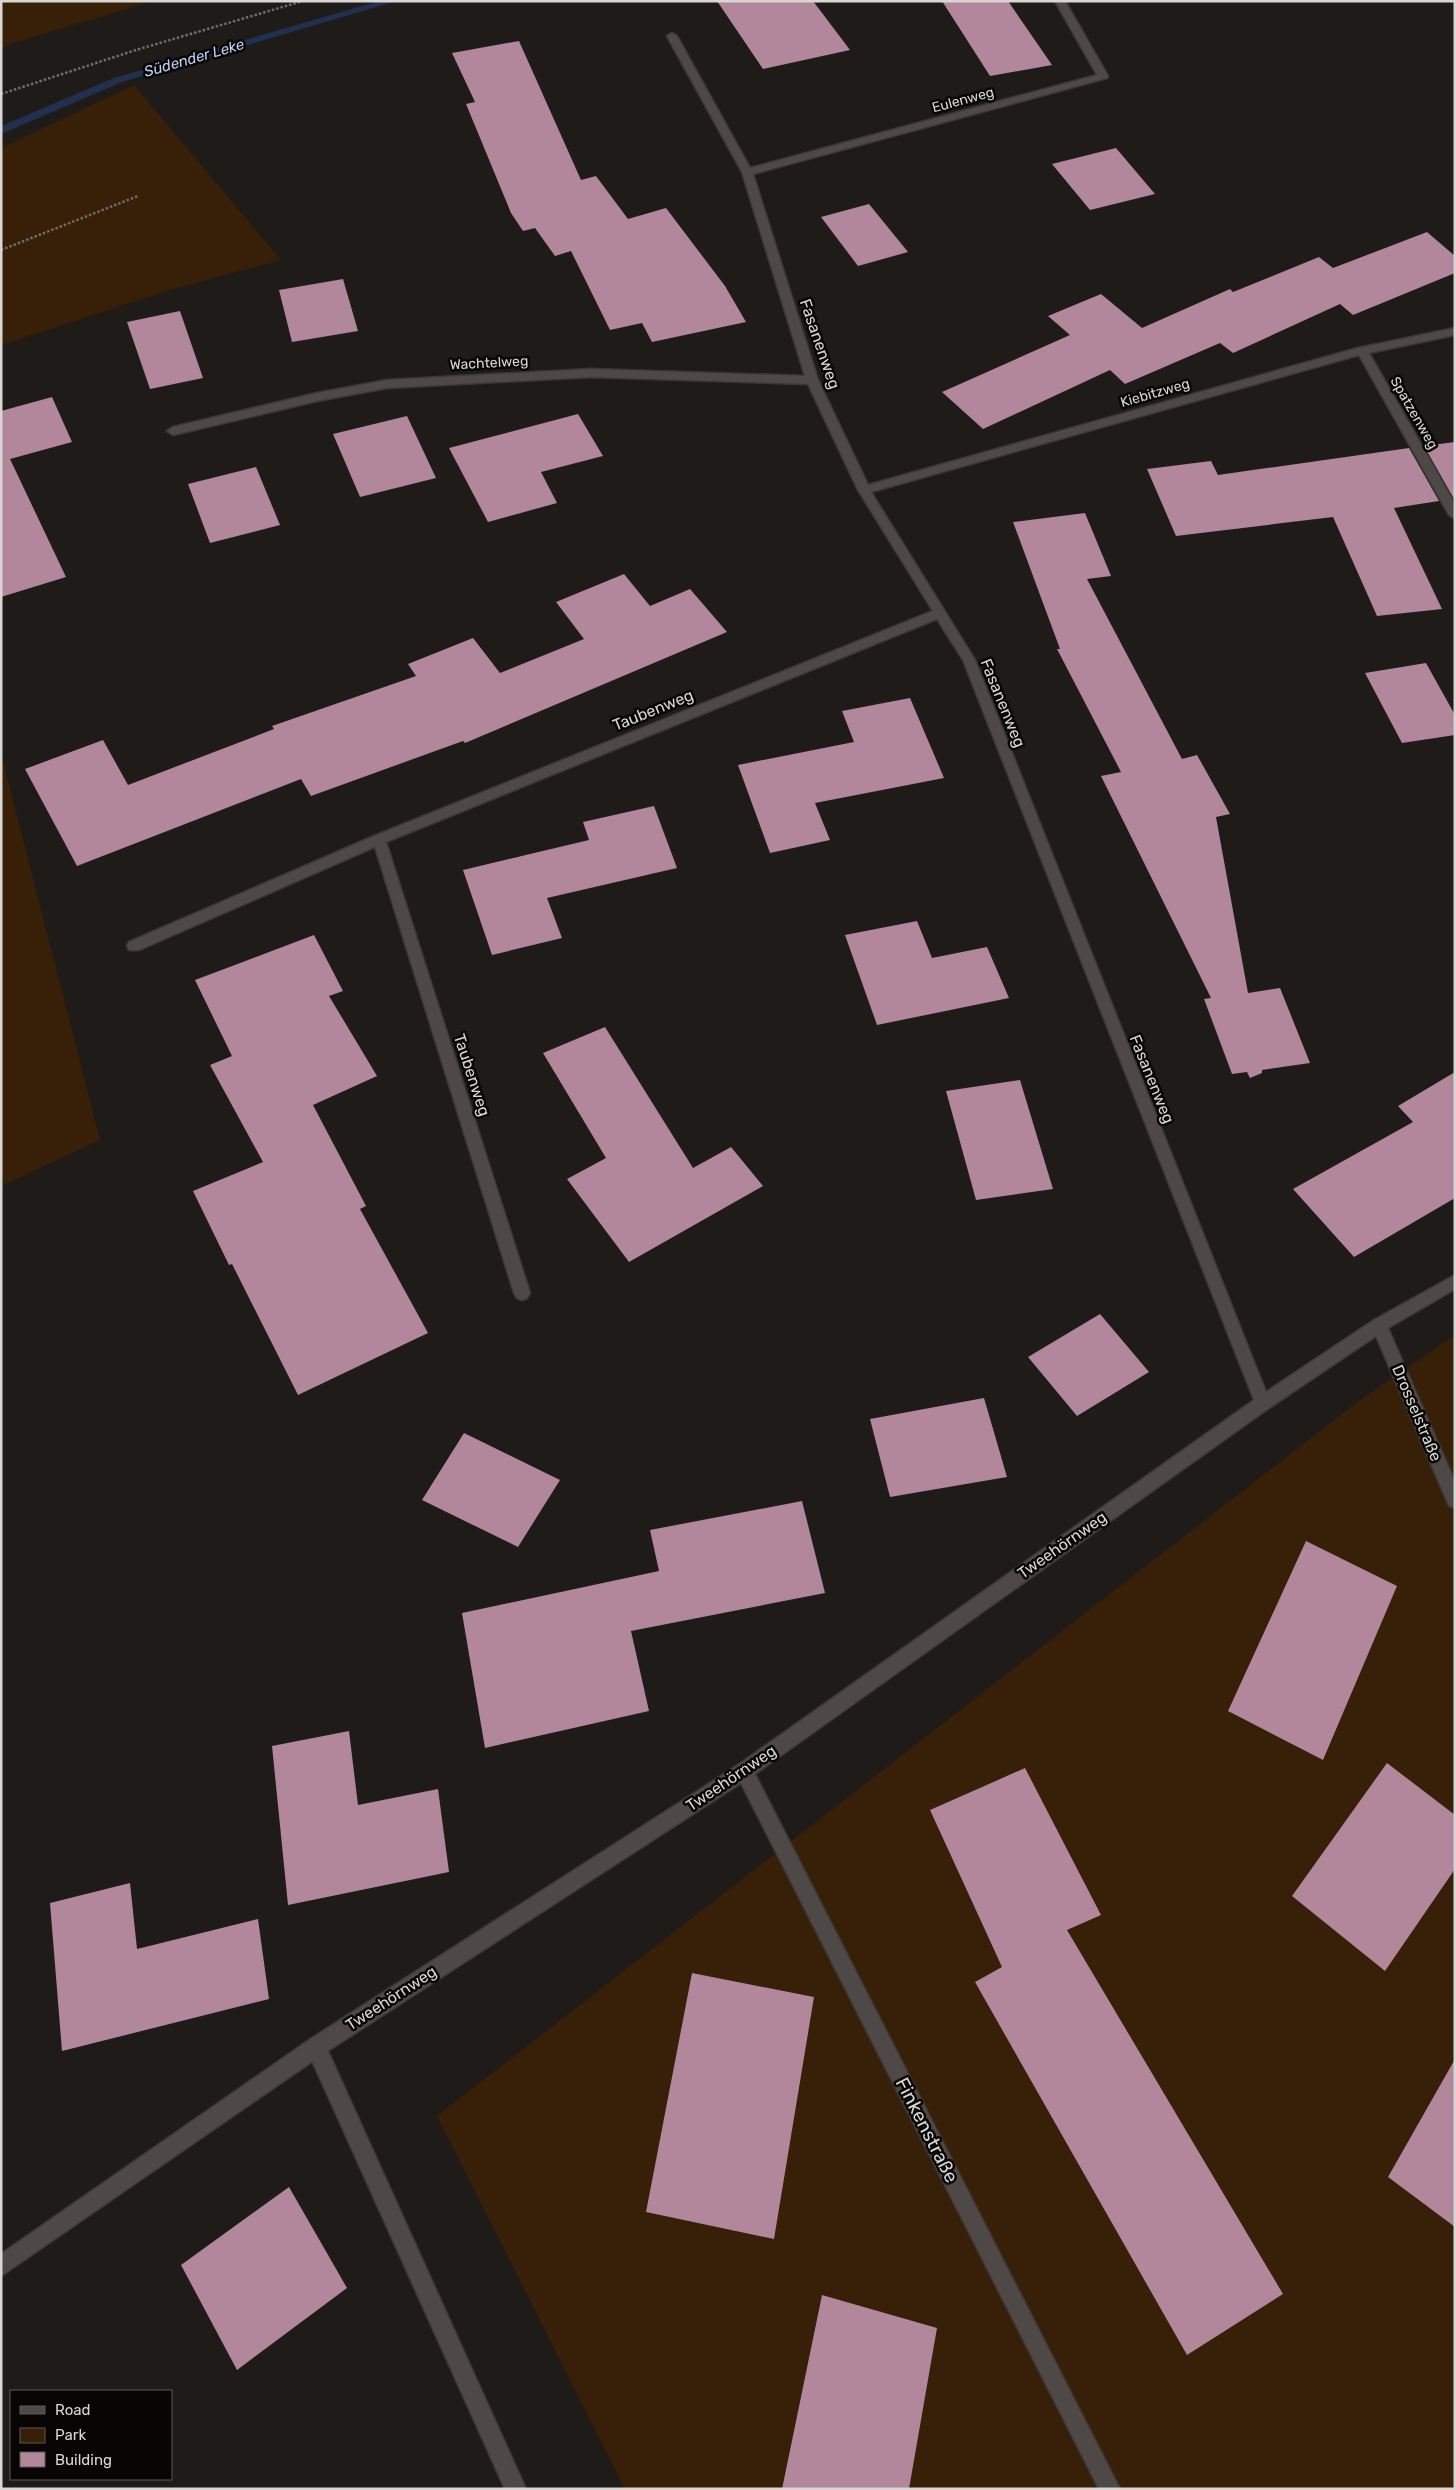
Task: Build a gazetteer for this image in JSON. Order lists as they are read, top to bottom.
{
  "streets": {
    "street": [
      "Eulenweg",
      "Fasanenweg",
      "Wachtelweg",
      "Kiebitzweg",
      "Spatzenweg",
      "Taubenweg",
      "Drosselstraße",
      "Tweehörnweg",
      "Finkenstraße"
    ]
  },
  "crossings": [
    ["Eulenweg", "Fasanenweg"],
    ["Fasanenweg", "Wachtelweg"],
    ["Fasanenweg", "Kiebitzweg"],
    ["Fasanenweg", "Taubenweg"],
    ["Fasanenweg", "Tweehörnweg"],
    ["Kiebitzweg", "Spatzenweg"],
    ["Drosselstraße", "Tweehörnweg"],
    ["Tweehörnweg", "Finkenstraße"]
  ],
  "water": ["Südender Leke"],
  "legend": ["Road", "Park", "Building"]
}
